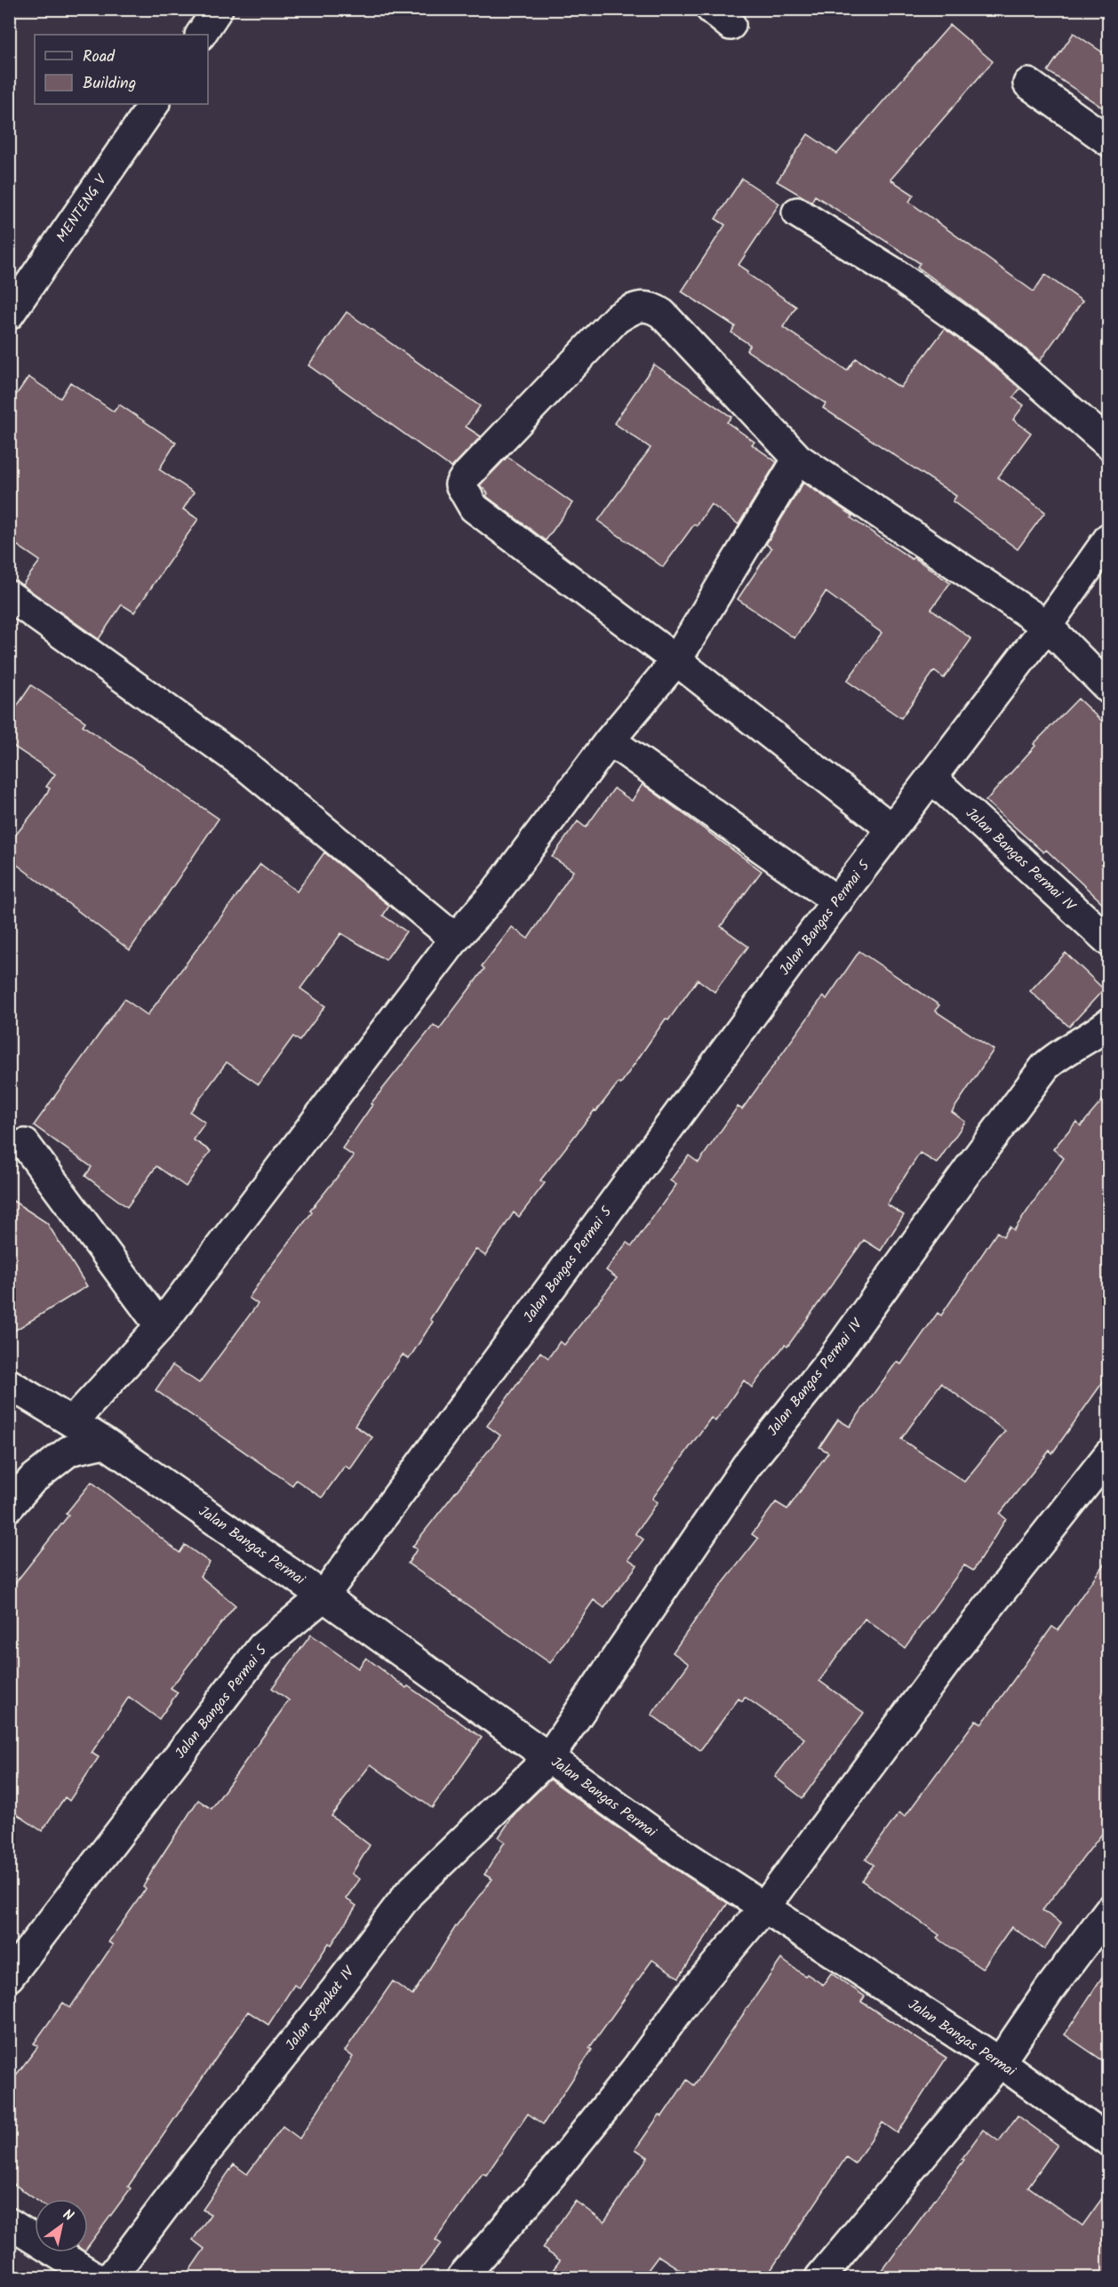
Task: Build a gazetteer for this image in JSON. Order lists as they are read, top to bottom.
{
  "streets": {
    "street": [
      "MENTENG V",
      "Jalan Bangas Permai IV",
      "Jalan Bangas Permai 5",
      "Jalan Bangas Permai",
      "Jalan Sepakat IV"
    ]
  },
  "crossings": [
    ["Jalan Bangas Permai IV", "Jalan Bangas Permai 5"],
    ["Jalan Bangas Permai IV", "Jalan Bangas Permai"],
    ["Jalan Bangas Permai IV", "Jalan Sepakat IV"],
    ["Jalan Bangas Permai 5", "Jalan Bangas Permai"],
    ["Jalan Bangas Permai", "Jalan Sepakat IV"]
  ],
  "legend": ["Road", "Building"],
  "north": "top right"
}
